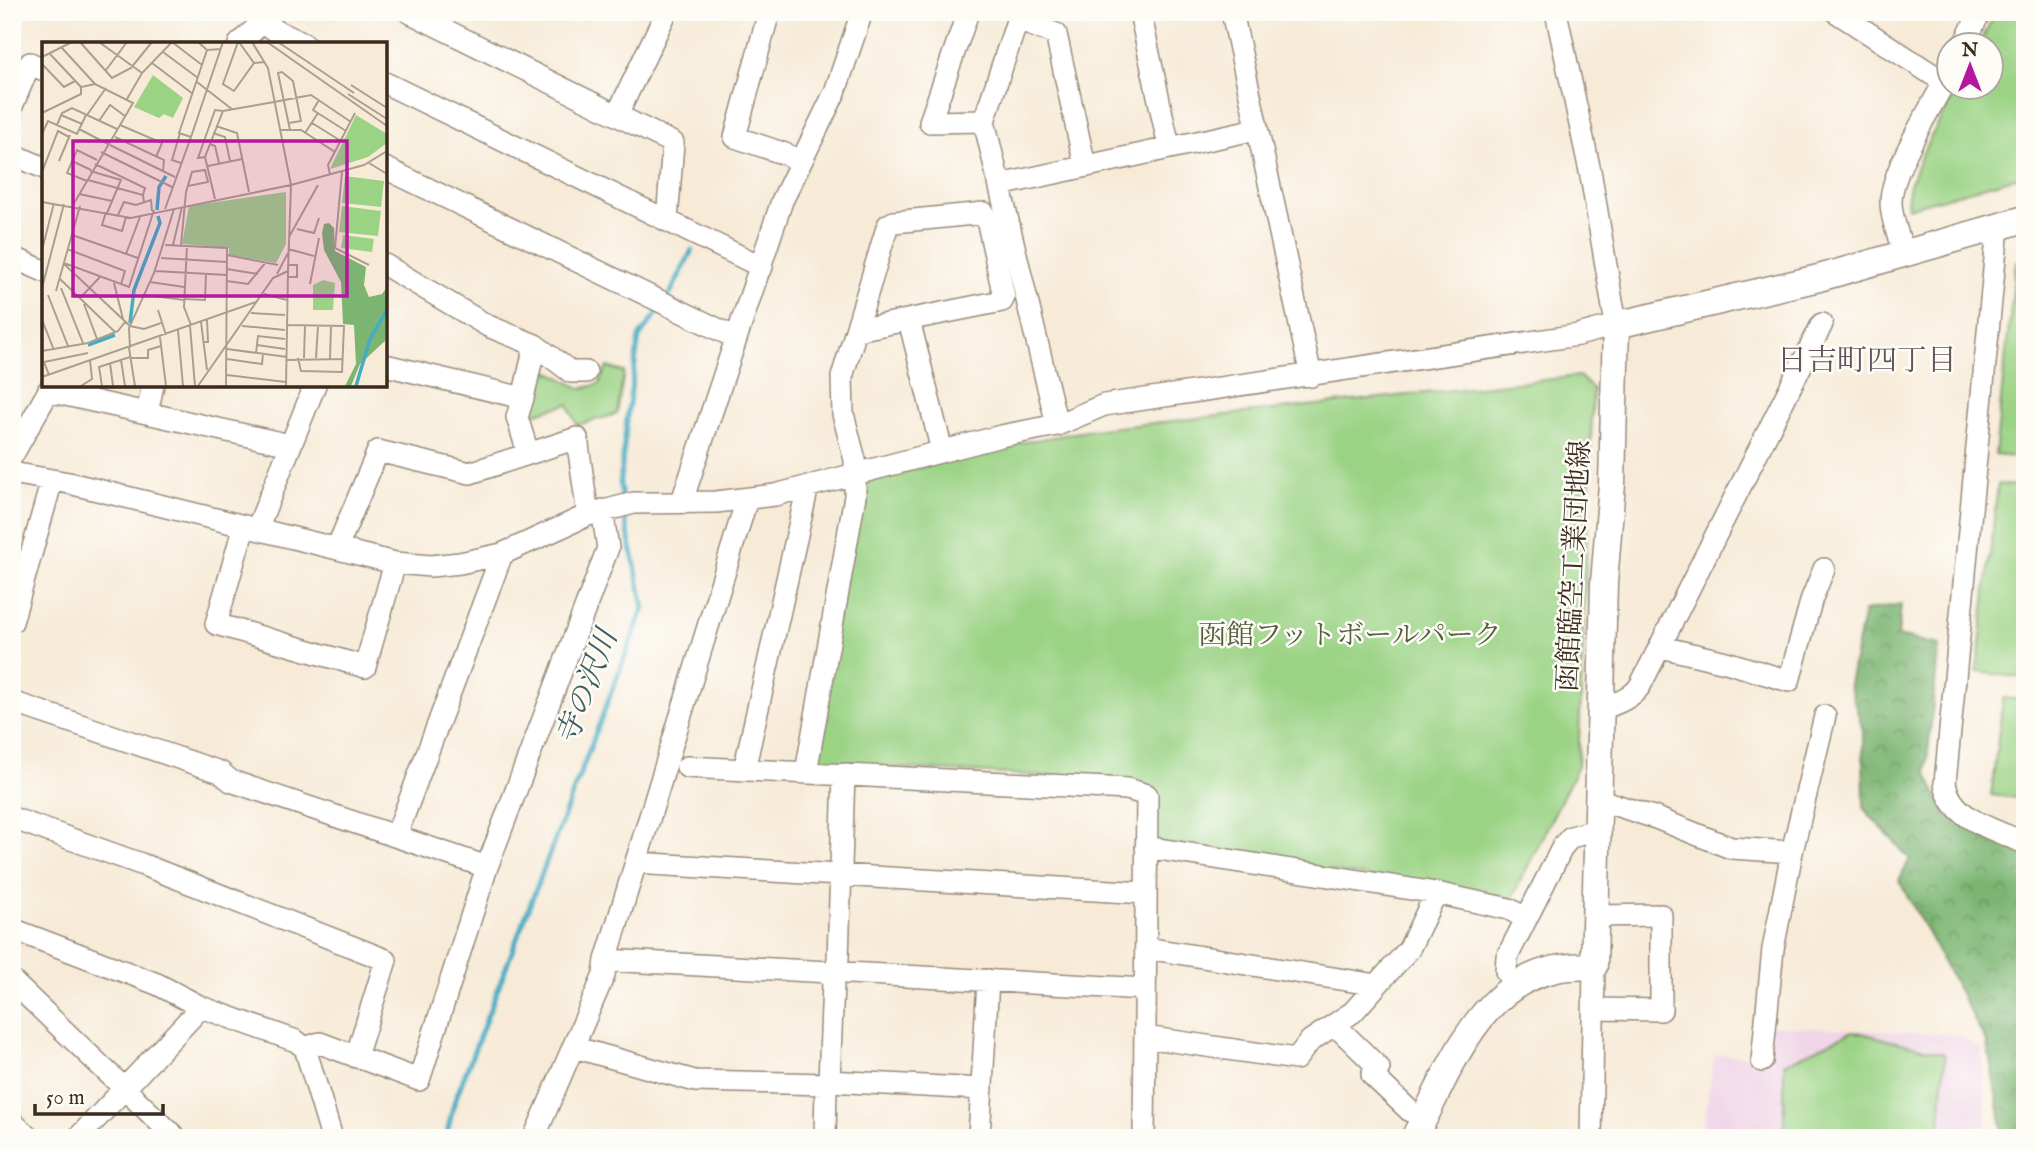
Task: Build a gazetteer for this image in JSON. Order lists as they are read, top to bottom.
{
  "streets": {
    "main road": ["函館臨空工業団地線"]
  },
  "districts": ["日吉町四丁目"],
  "water": ["寺の沢川"],
  "parks": ["函館フットボールパーク"],
  "scale_bar": "50 m",
  "north": "top"
}
